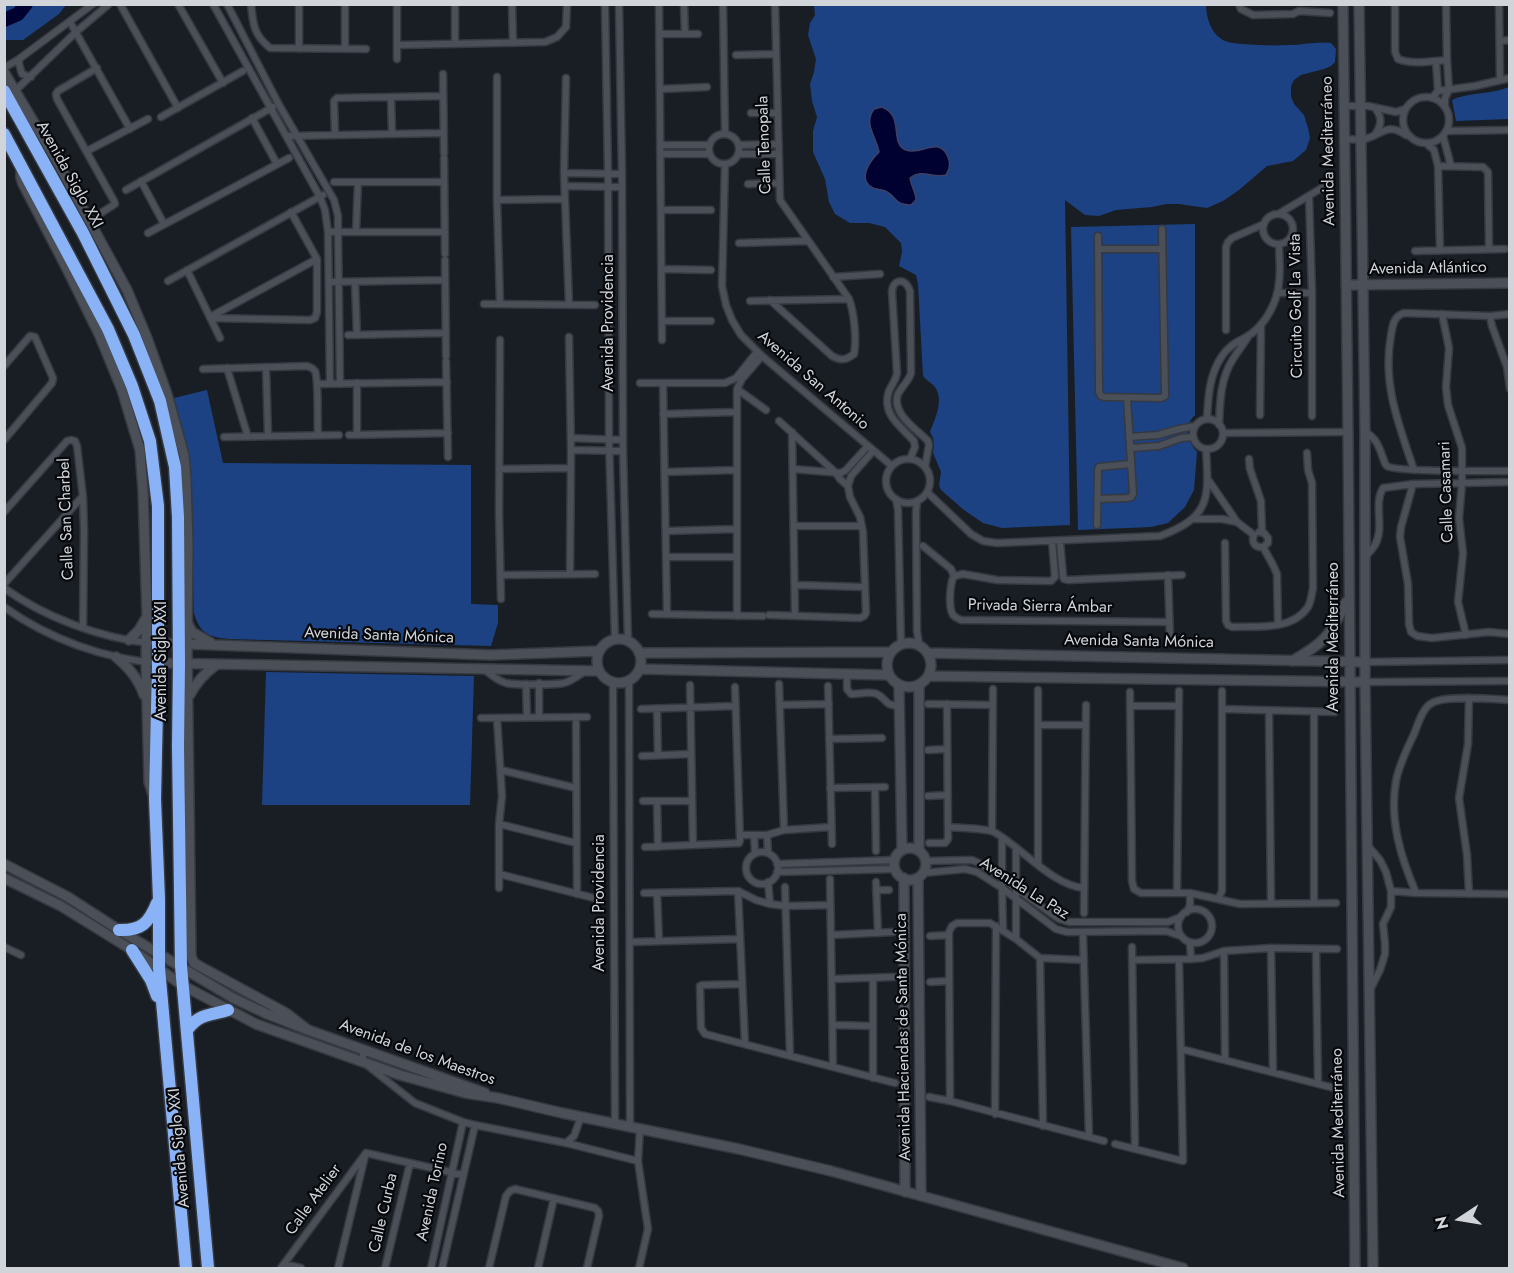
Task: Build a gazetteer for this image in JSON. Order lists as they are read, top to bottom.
{
  "streets": {
    "highway": ["Avenida Siglo XXI"],
    "street": [
      "Calle Tenopala",
      "Avenida Mediterráneo",
      "Avenida Atlántico",
      "Circuito Golf La Vista",
      "Avenida Providencia",
      "Avenida San Antonio",
      "Calle Casamari",
      "Calle San Charbel",
      "Privada Sierra Ámbar",
      "Avenida Santa Mónica",
      "Avenida La Paz",
      "Avenida Haciendas de Santa Mónica",
      "Avenida de los Maestros",
      "Avenida Torino",
      "Calle Atelier",
      "Calle Curba"
    ]
  },
  "crossings": [
    ["Avenida Mediterráneo", "Avenida Atlántico"],
    ["Avenida Mediterráneo", "Avenida Santa Mónica"],
    ["Avenida Siglo XXI", "Avenida Santa Mónica"],
    ["Avenida Siglo XXI", "Avenida de los Maestros"],
    ["Avenida Providencia", "Avenida Santa Mónica"],
    ["Avenida La Paz", "Avenida Haciendas de Santa Mónica"]
  ],
  "north": "left"
}
